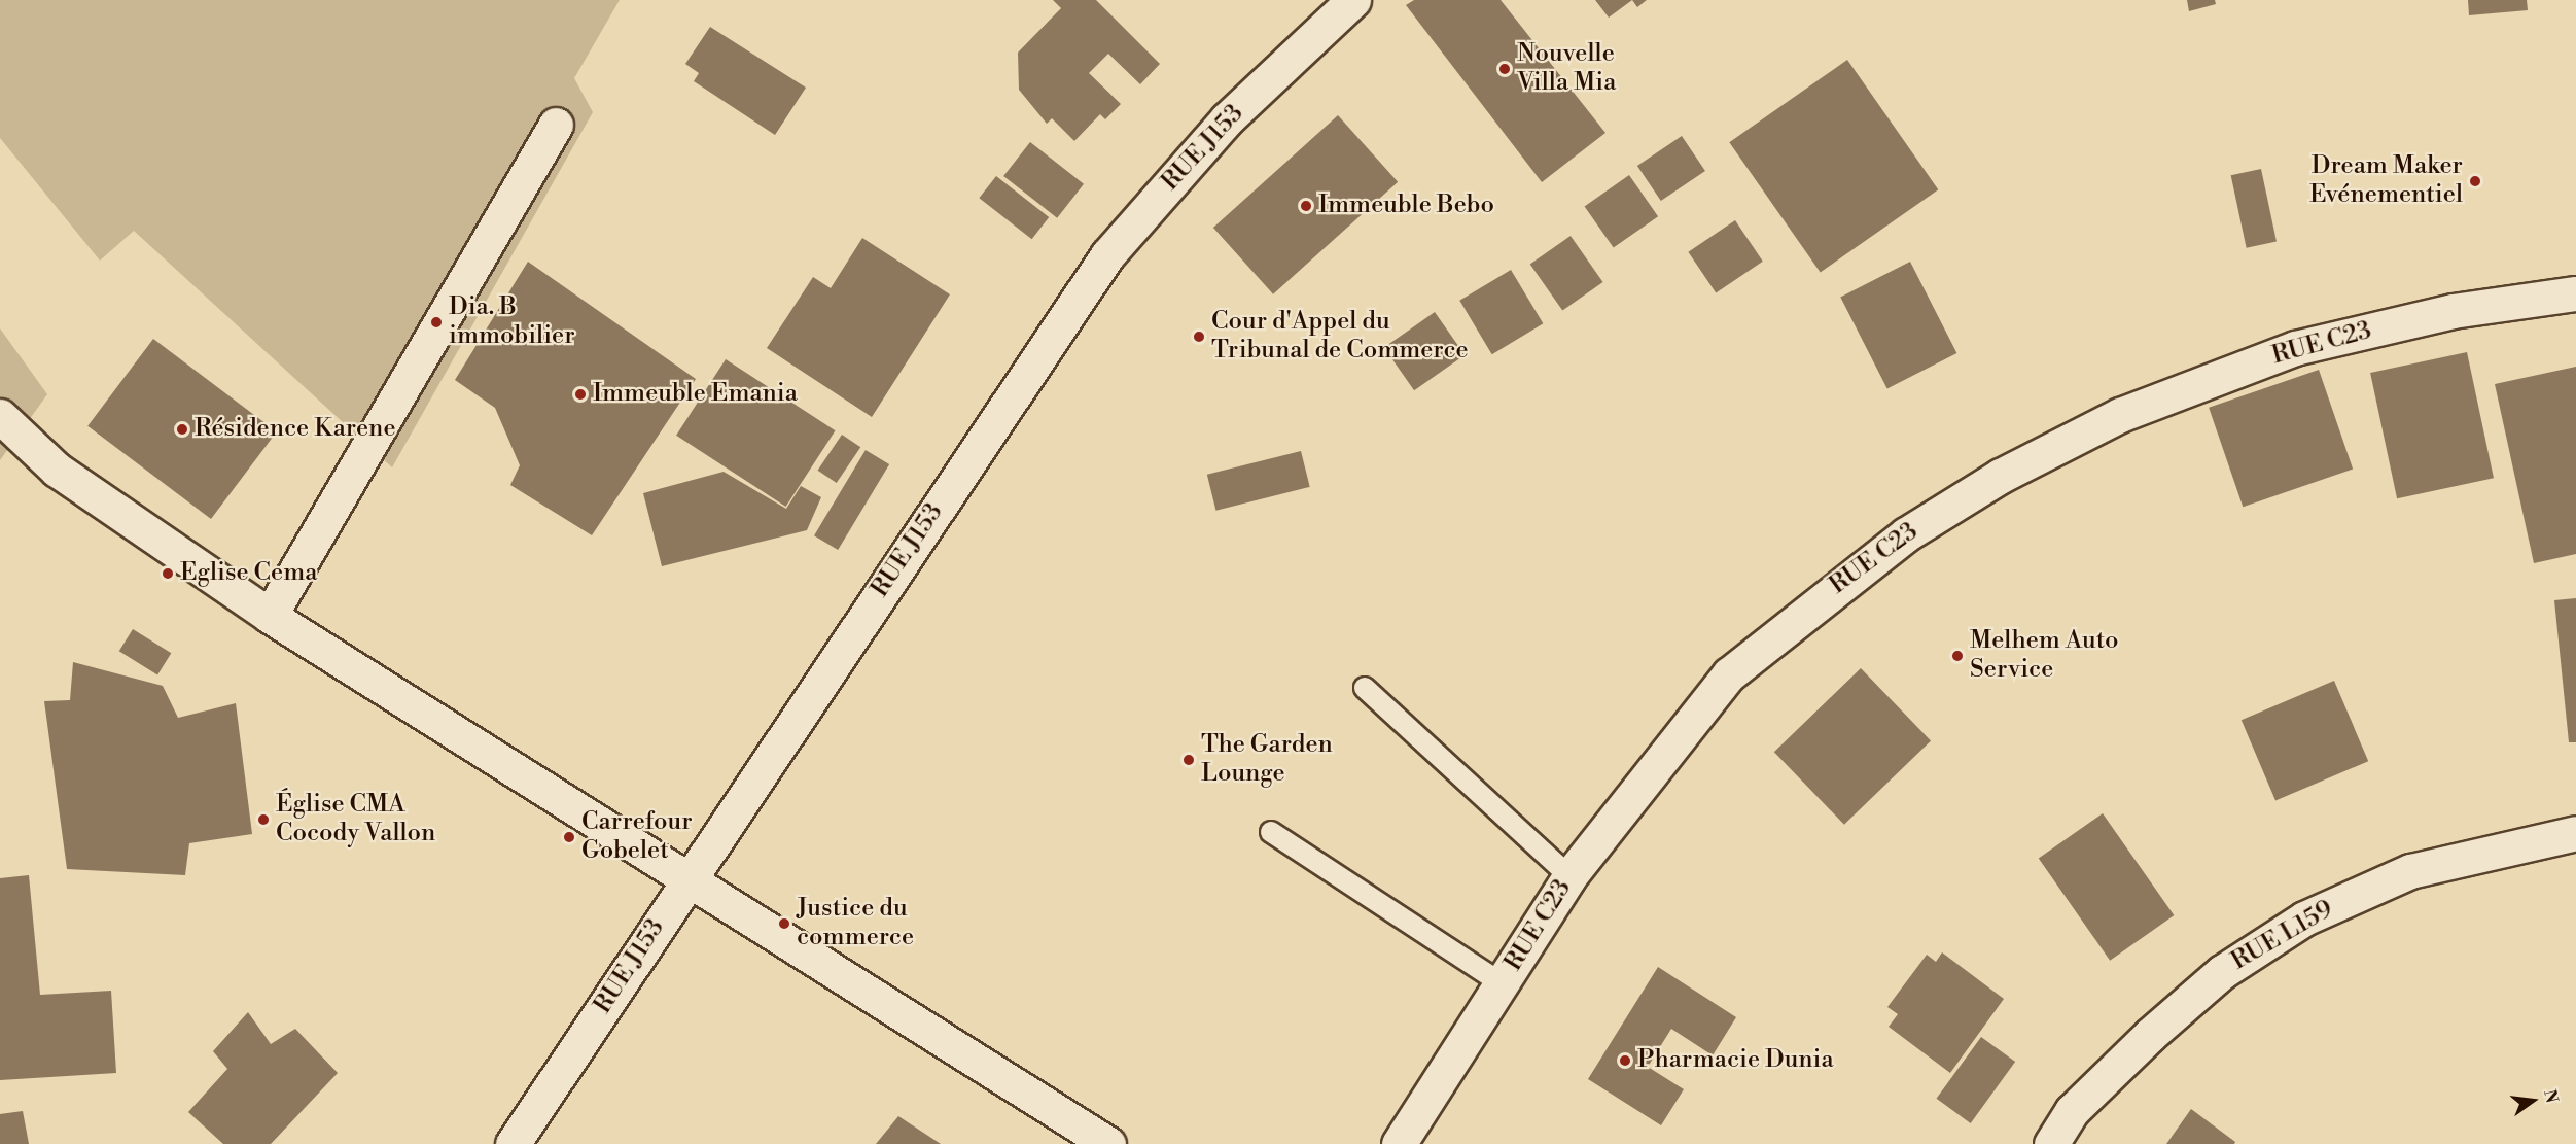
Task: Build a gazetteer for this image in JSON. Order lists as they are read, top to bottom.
{
  "streets": {
    "street": ["RUE J153", "RUE C23", "RUE L159"]
  },
  "places": [
    "Nouvelle Villa Mia",
    "Dream Maker Evénementiel",
    "Immeuble Bebo",
    "Dia. B immobilier",
    "Cour d'Appel du Tribunal de Commerce",
    "Immeuble Emania",
    "Résidence Karene",
    "Eglise Cema",
    "Melhem Auto Service",
    "The Garden Lounge",
    "Église CMA Cocody Vallon",
    "Carrefour Gobelet",
    "Justice du commerce",
    "Pharmacie Dunia"
  ],
  "north": "right"
}
